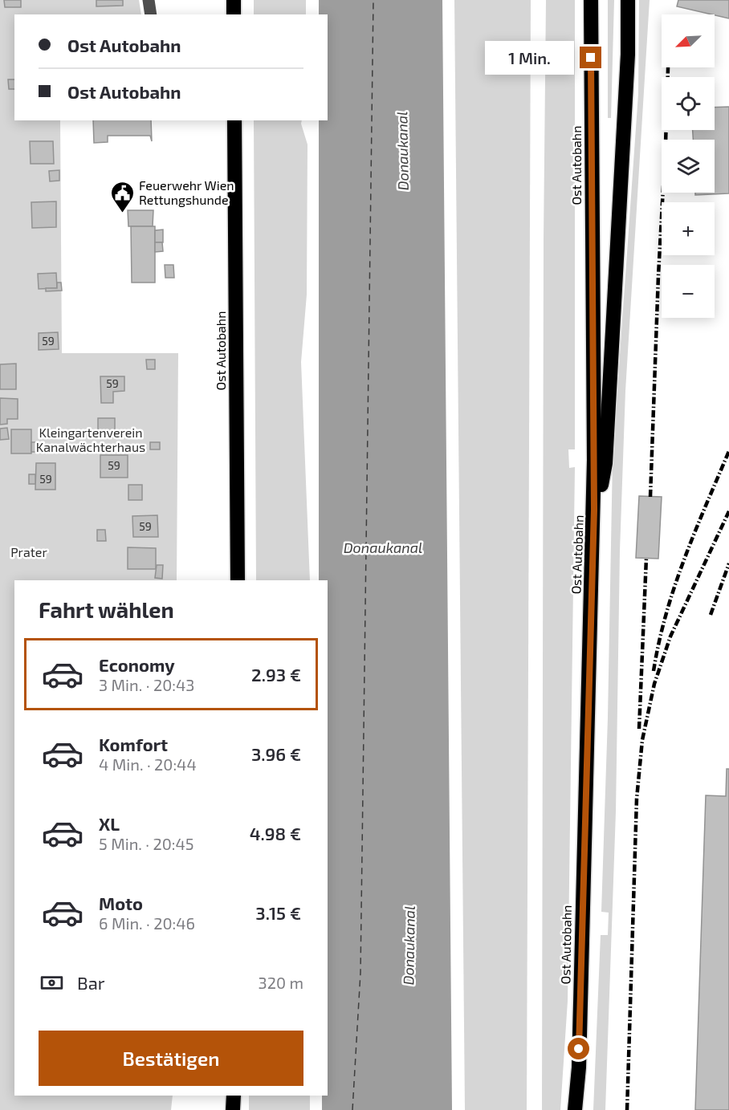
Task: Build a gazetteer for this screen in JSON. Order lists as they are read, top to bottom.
{
  "streets": {
    "highway": ["Ost Autobahn"]
  },
  "water": ["Donaukanal"],
  "parks": ["Kleingartenverein Kanalwächterhaus", "Prater"],
  "places": {
    "public building": ["Feuerwehr Wien Rettungshunde"]
  },
  "house_numbers": [
    "59",
    "59",
    "59",
    "59",
    "59"
  ],
  "north": "bottom left",
  "page": {
    "map_buttons": ["+", "−"],
    "banner": ["Ost Autobahn", "Ost Autobahn"],
    "bubble": "1 Min.",
    "heading": "Fahrt wählen",
    "list": [
      {
        "name": "Economy",
        "note": "3 Min. · 20:43",
        "value": "2.93 €"
      },
      {
        "name": "Komfort",
        "note": "4 Min. · 20:44",
        "value": "3.96 €"
      },
      {
        "name": "XL",
        "note": "5 Min. · 20:45",
        "value": "4.98 €"
      },
      {
        "name": "Moto",
        "note": "6 Min. · 20:46",
        "value": "3.15 €"
      }
    ],
    "pay": ["Bar", "320 m"],
    "buttons": "Bestätigen"
  }
}
